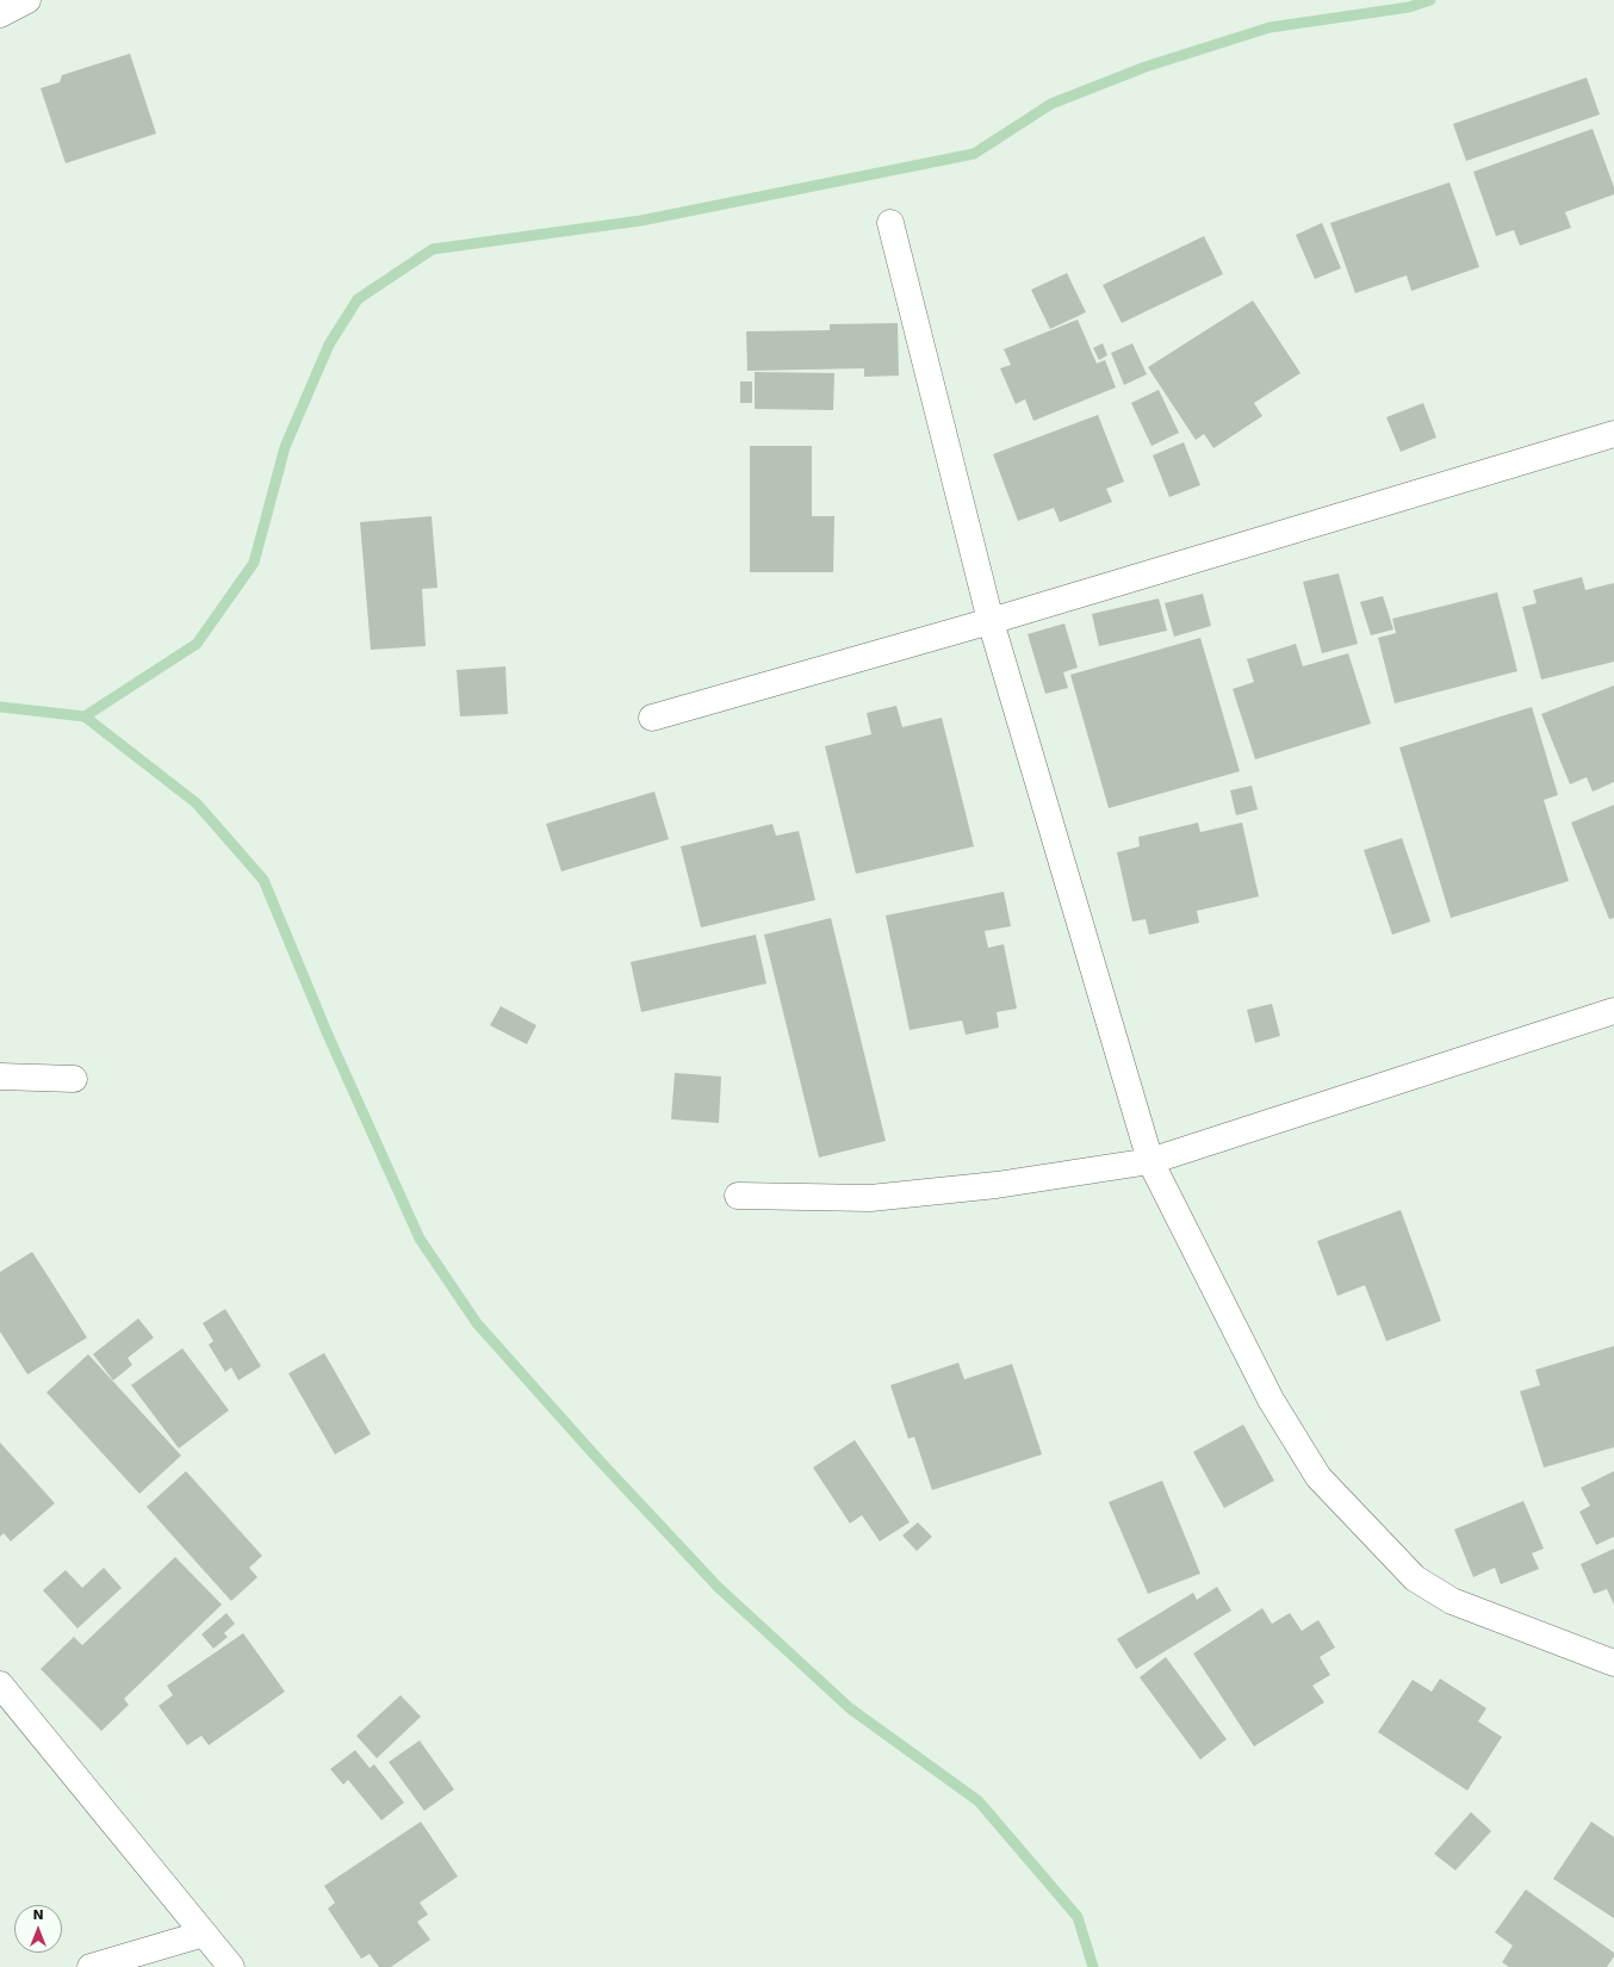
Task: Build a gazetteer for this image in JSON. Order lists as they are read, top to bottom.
{
  "north": "top"
}
